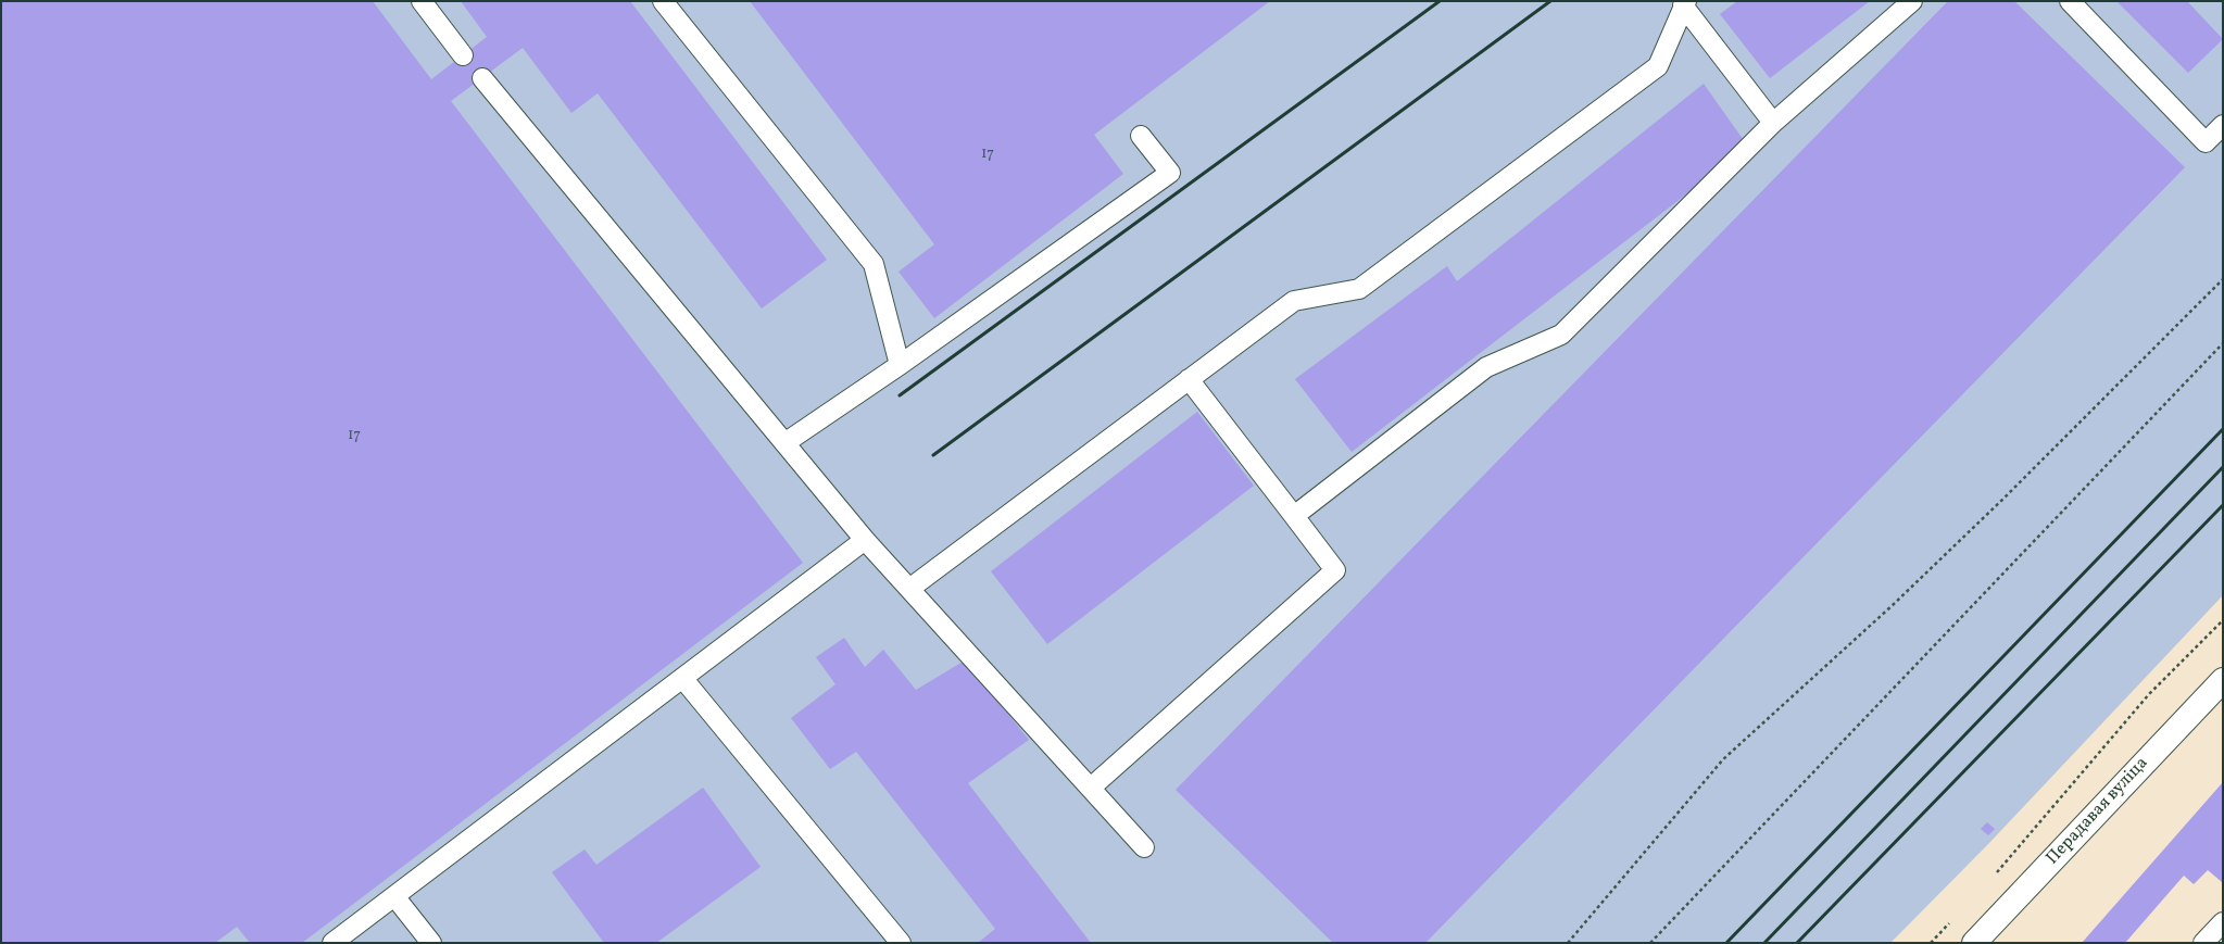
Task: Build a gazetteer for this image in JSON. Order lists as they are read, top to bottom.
{
  "streets": {
    "street": ["Перадавая вуліца"]
  },
  "house_numbers": ["17", "17"]
}
